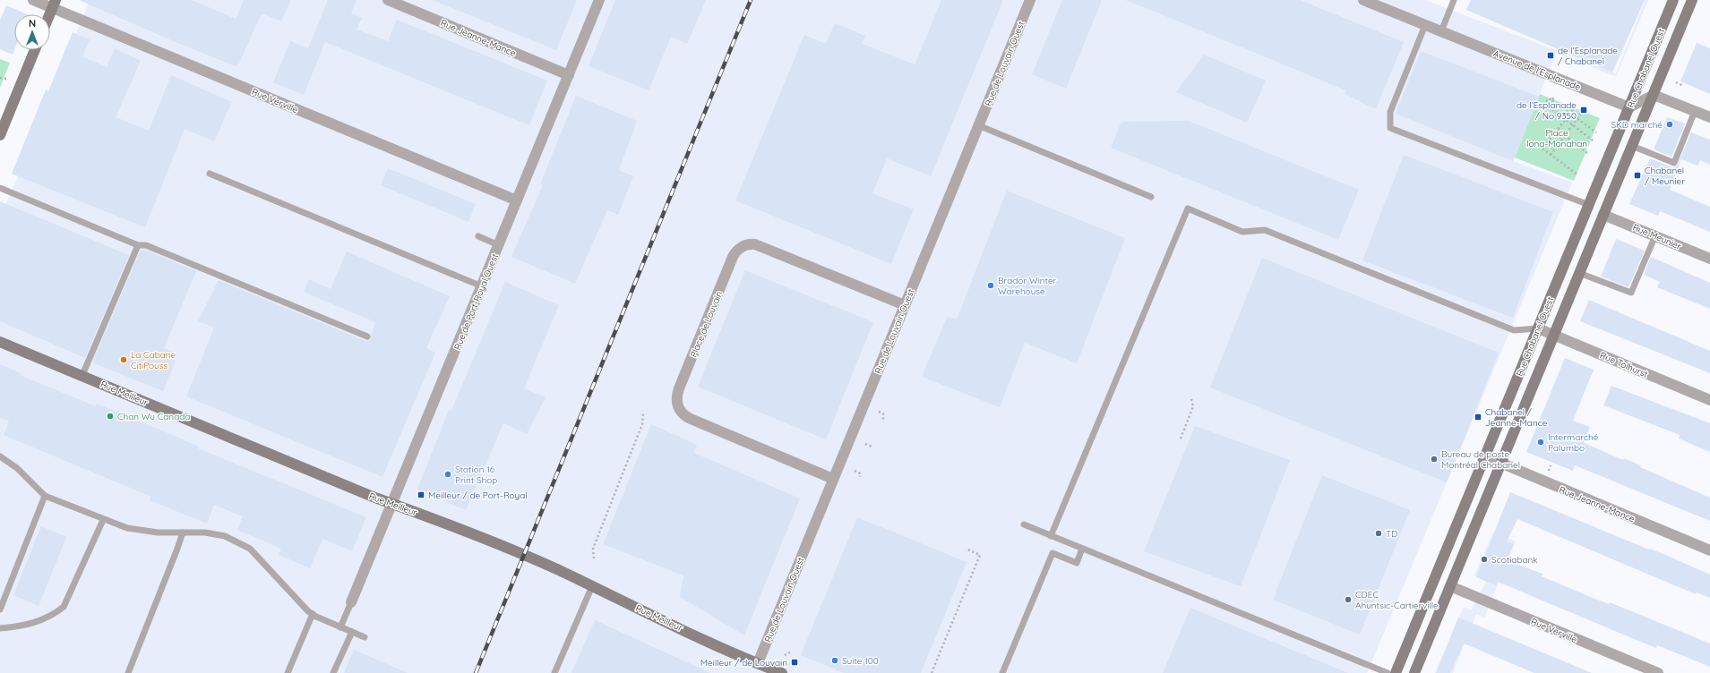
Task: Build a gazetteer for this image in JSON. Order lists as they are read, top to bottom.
{
  "streets": {
    "street": [
      "Rue Jeanne-Mance",
      "Rue de Louvain Ouest",
      "Rue Chabanel Ouest",
      "Avenue de l'Esplanade",
      "Rue Verville",
      "Rue Meunier",
      "Rue de Port-Royal Ouest",
      "Place de Louvain",
      "Rue Tolhurst",
      "Rue Meilleur"
    ]
  },
  "crossings": [
    ["Rue Jeanne-Mance", "Rue Chabanel Ouest"],
    ["Rue Jeanne-Mance", "Rue de Port-Royal Ouest"],
    ["Rue de Louvain Ouest", "Place de Louvain"],
    ["Rue de Louvain Ouest", "Rue Meilleur"],
    ["Rue Chabanel Ouest", "Avenue de l'Esplanade"],
    ["Rue Chabanel Ouest", "Rue Verville"],
    ["Rue Chabanel Ouest", "Rue Meunier"],
    ["Rue Chabanel Ouest", "Rue Tolhurst"],
    ["Rue Verville", "Rue de Port-Royal Ouest"],
    ["Rue de Port-Royal Ouest", "Rue Meilleur"]
  ],
  "parks": ["Place Iona-Monahan"],
  "places": {
    "transit": [
      "de l'Esplanade / Chabanel",
      "de l'Esplanade / No 9350",
      "Chabanel / Meunier",
      "Chabanel / Jeanne-Mance",
      "Meilleur / de Port-Royal",
      "Meilleur / de Louvain"
    ],
    "other": [
      "SKD marché",
      "Brador Winter Warehouse",
      "La Cabane CitiPouss",
      "Chan Wu Canada",
      "Intermarché Palumbo",
      "Bureau de poste Montréal Chabanel",
      "Station 16 Print Shop",
      "TD",
      "Scotiabank",
      "CDEC Ahuntsic-Cartierville",
      "Suite 100"
    ]
  },
  "north": "top"
}
